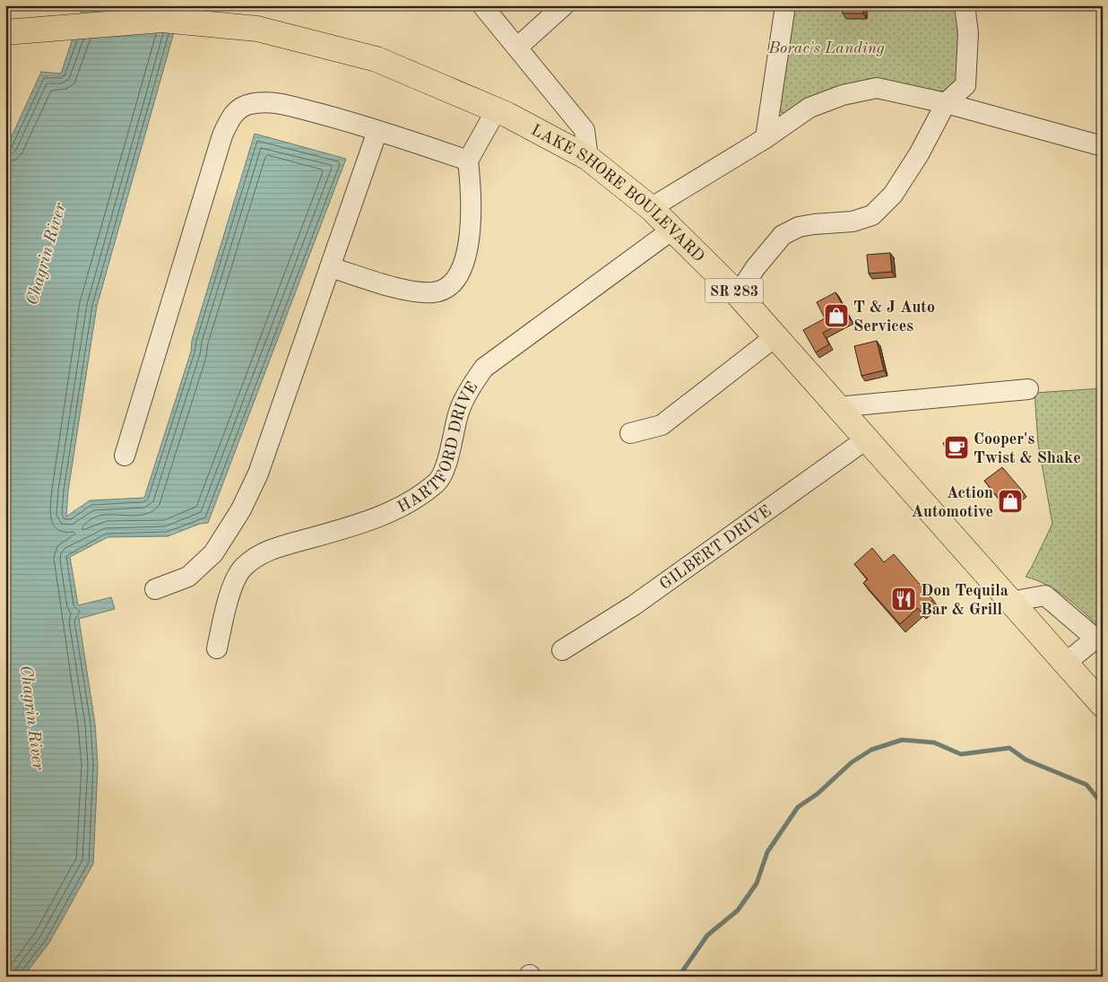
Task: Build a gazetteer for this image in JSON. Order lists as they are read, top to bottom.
{
  "streets": {
    "main road": ["LAKE SHORE BOULEVARD", "SR 283"],
    "street": ["HARTFORD DRIVE", "GILBERT DRIVE"]
  },
  "crossings": [
    ["LAKE SHORE BOULEVARD", "HARTFORD DRIVE"],
    ["LAKE SHORE BOULEVARD", "GILBERT DRIVE"]
  ],
  "water": ["Chagrin River"],
  "parks": ["Borac's Landing"],
  "places": {
    "shop": ["T & J Auto Services", "Action Automotive"],
    "cafe": ["Cooper's Twist & Shake"],
    "restaurant": ["Don Tequila Bar & Grill"]
  }
}
